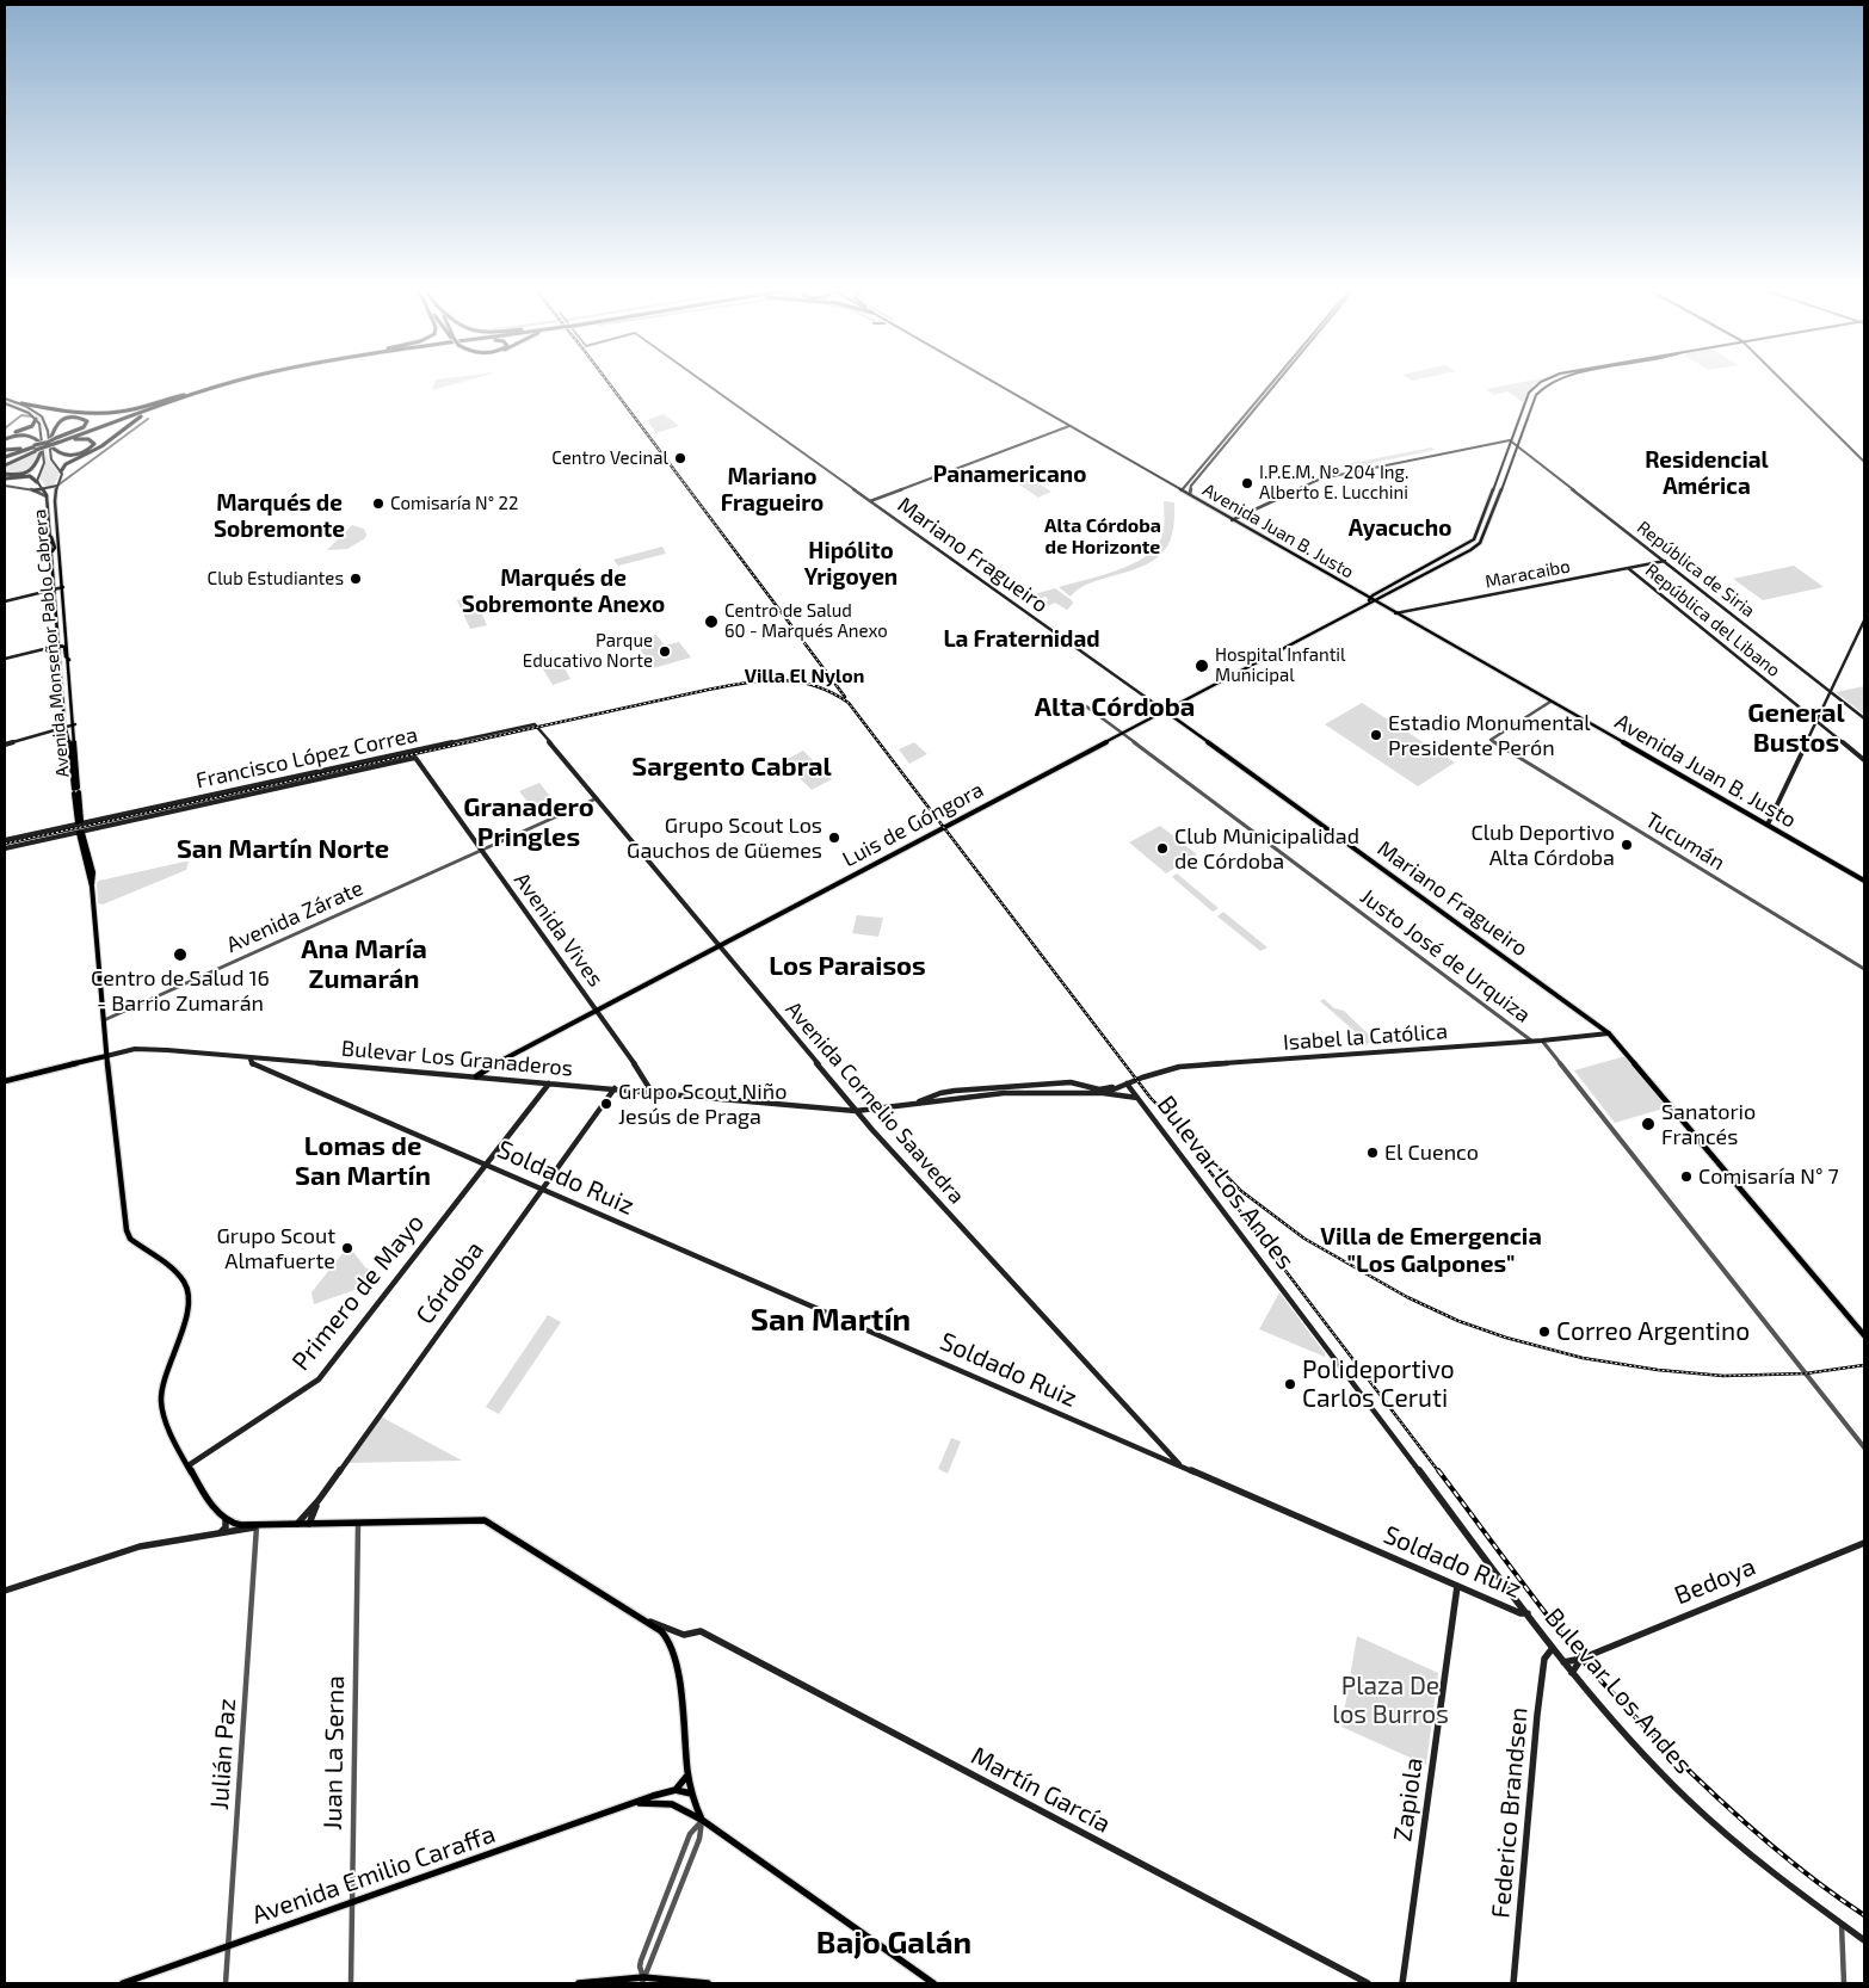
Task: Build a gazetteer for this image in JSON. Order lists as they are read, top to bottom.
{
  "streets": {
    "main road": [
      "Avenida Juan B. Justo",
      "Mariano Fragueiro",
      "República de Siria",
      "Maracaibo",
      "República del Libano",
      "Avenida Monseñor Pablo Cabrera",
      "Francisco López Correa",
      "Luis de Góngora",
      "Avenida Vives",
      "Isabel la Católica",
      "Bulevar Los Granaderos",
      "Avenida Cornelio Saavedra",
      "Soldado Ruiz",
      "Bulevar Los Andes",
      "Córdoba",
      "Primero de Mayo",
      "Bedoya",
      "Martín García",
      "Zapiola",
      "Federico Brandsen",
      "Avenida Emilio Caraffa"
    ],
    "street": [
      "Tucumán",
      "Avenida Zárate",
      "Justo José de Urquiza",
      "Juan La Serna",
      "Julián Paz"
    ]
  },
  "crossings": [
    ["Avenida Juan B. Justo", "Maracaibo"],
    ["Avenida Juan B. Justo", "Luis de Góngora"],
    ["Avenida Juan B. Justo", "Tucumán"],
    ["Mariano Fragueiro", "Luis de Góngora"],
    ["Mariano Fragueiro", "Isabel la Católica"],
    ["República de Siria", "Maracaibo"],
    ["Maracaibo", "República del Libano"],
    ["Avenida Monseñor Pablo Cabrera", "Francisco López Correa"],
    ["Francisco López Correa", "Avenida Vives"],
    ["Francisco López Correa", "Avenida Cornelio Saavedra"],
    ["Luis de Góngora", "Avenida Vives"],
    ["Luis de Góngora", "Justo José de Urquiza"],
    ["Luis de Góngora", "Bulevar Los Granaderos"],
    ["Luis de Góngora", "Avenida Cornelio Saavedra"],
    ["Avenida Zárate", "Avenida Vives"],
    ["Avenida Zárate", "Avenida Cornelio Saavedra"],
    ["Avenida Vives", "Bulevar Los Granaderos"],
    ["Justo José de Urquiza", "Isabel la Católica"],
    ["Isabel la Católica", "Bulevar Los Granaderos"],
    ["Isabel la Católica", "Bulevar Los Andes"],
    ["Bulevar Los Granaderos", "Avenida Cornelio Saavedra"],
    ["Bulevar Los Granaderos", "Soldado Ruiz"],
    ["Bulevar Los Granaderos", "Bulevar Los Andes"],
    ["Bulevar Los Granaderos", "Córdoba"],
    ["Bulevar Los Granaderos", "Primero de Mayo"],
    ["Avenida Cornelio Saavedra", "Soldado Ruiz"],
    ["Soldado Ruiz", "Bulevar Los Andes"],
    ["Soldado Ruiz", "Córdoba"],
    ["Soldado Ruiz", "Primero de Mayo"],
    ["Soldado Ruiz", "Zapiola"],
    ["Bulevar Los Andes", "Bedoya"],
    ["Bulevar Los Andes", "Federico Brandsen"],
    ["Juan La Serna", "Avenida Emilio Caraffa"],
    ["Julián Paz", "Avenida Emilio Caraffa"]
  ],
  "districts": [
    "Residencial América",
    "Panamericano",
    "Mariano Fragueiro",
    "Marqués de Sobremonte",
    "Alta Córdoba de Horizonte",
    "Ayacucho",
    "Hipólito Yrigoyen",
    "Marqués de Sobremonte Anexo",
    "La Fraternidad",
    "Villa El Nylon",
    "Alta Córdoba",
    "General Bustos",
    "Sargento Cabral",
    "Granadero Pringles",
    "San Martín Norte",
    "Ana María Zumarán",
    "Los Paraisos",
    "Lomas de San Martín",
    "Villa de Emergencia \"Los Galpones\"",
    "San Martín",
    "Bajo Galán"
  ],
  "parks": ["Plaza De los Burros"],
  "places": [
    "Centro Vecinal",
    "I.P.E.M. Nº 204 Ing. Alberto E. Lucchini",
    "Comisaría N° 22",
    "Club Estudiantes",
    "Centro de Salud 60 - Marqués Anexo",
    "Parque Educativo Norte",
    "Hospital Infantil Municipal",
    "Estadio Monumental Presidente Perón",
    "Grupo Scout Los Gauchos de Güemes",
    "Club Deportivo Alta Córdoba",
    "Club Municipalidad de Córdoba",
    "Centro de Salud 16 - Barrio Zumarán",
    "Grupo Scout Niño Jesús de Praga",
    "Sanatorio Francés",
    "El Cuenco",
    "Comisaría N° 7",
    "Grupo Scout Almafuerte",
    "Correo Argentino",
    "Polideportivo Carlos Ceruti"
  ]
}
